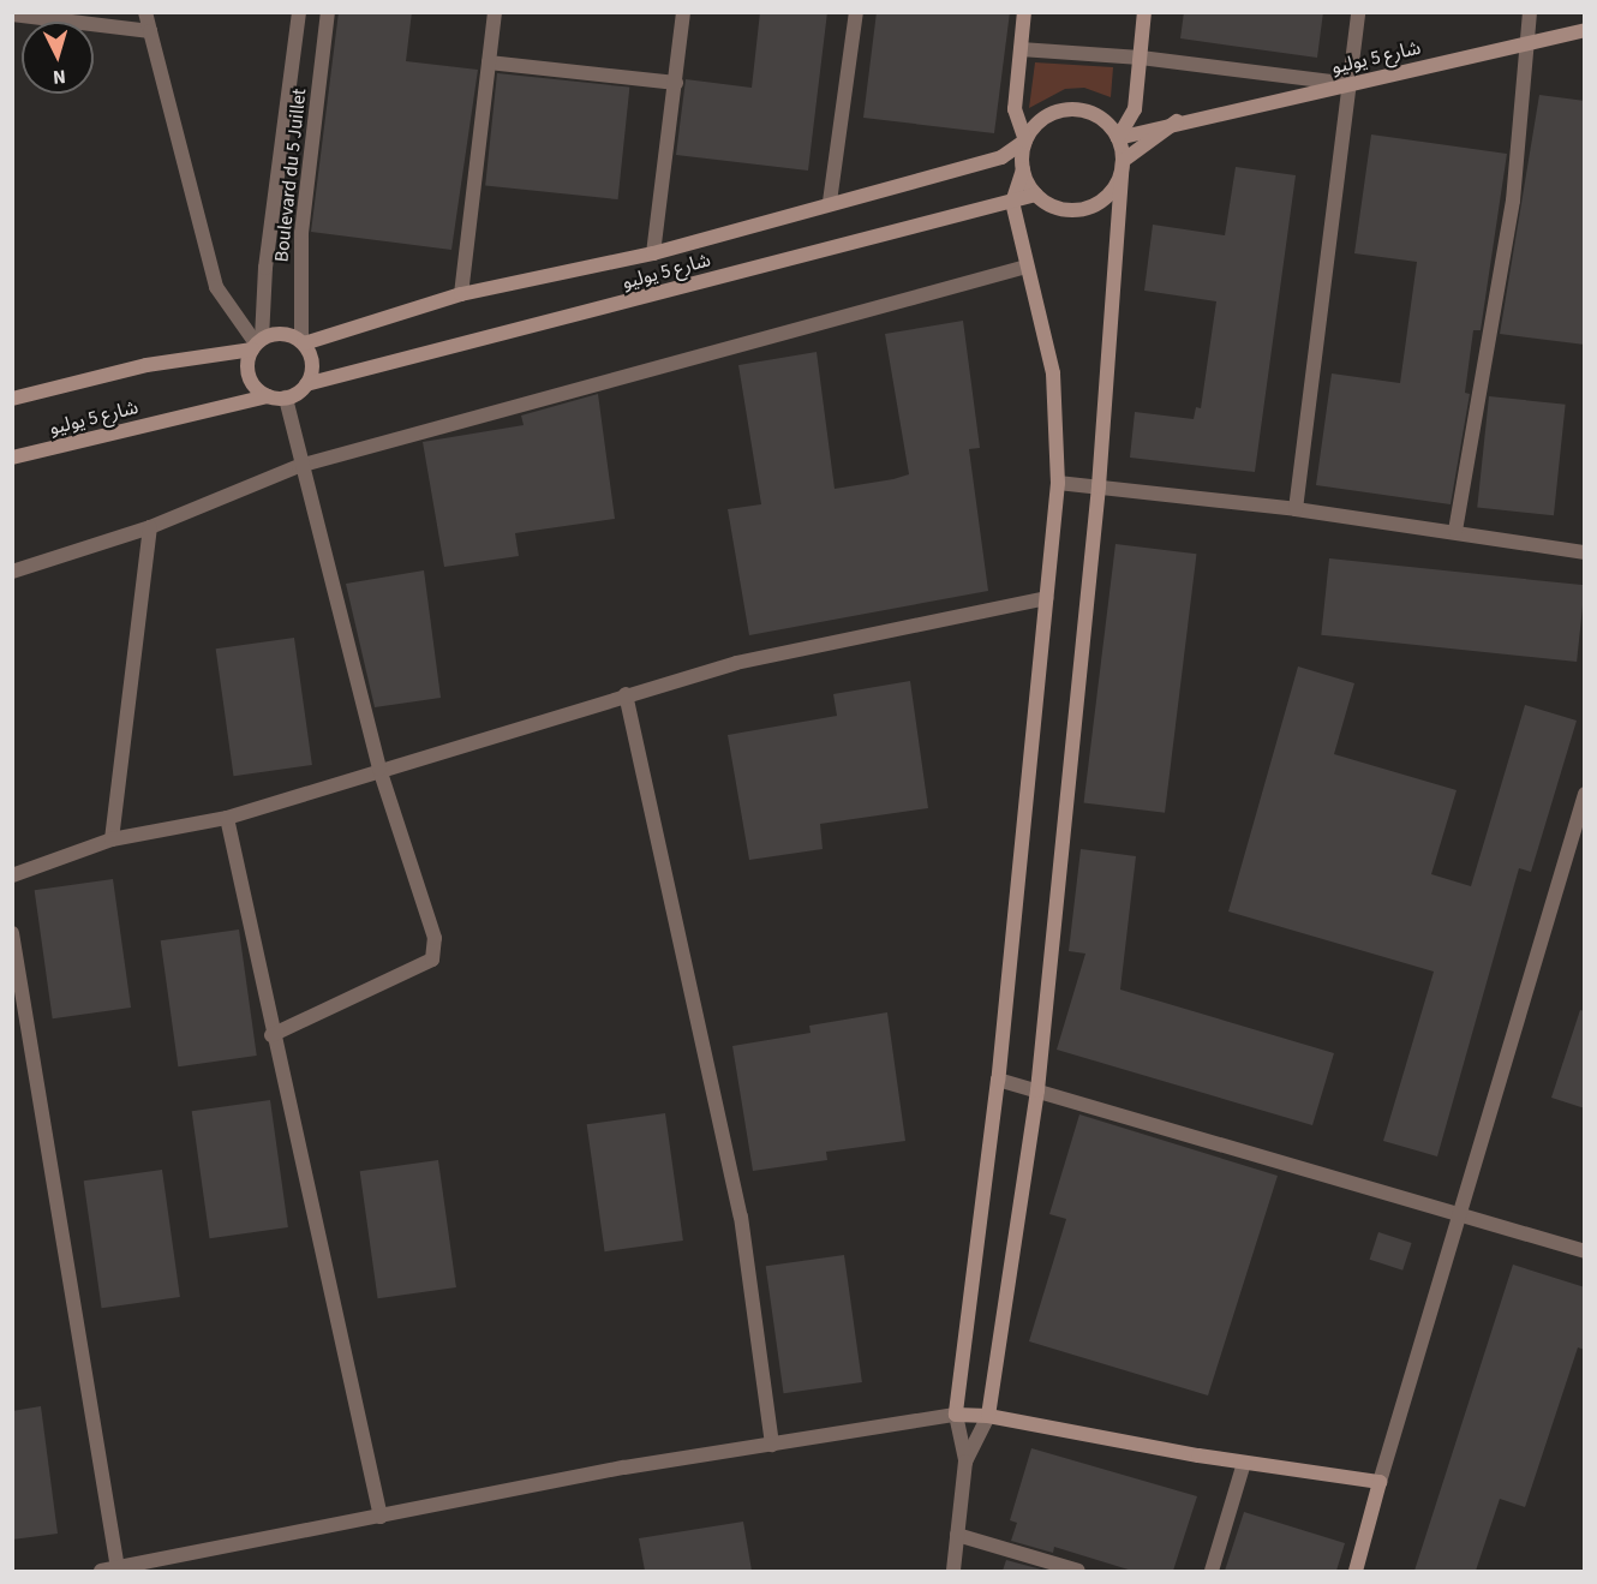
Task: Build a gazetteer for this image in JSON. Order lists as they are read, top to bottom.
{
  "streets": {
    "street": ["شارع 5 يوليو", "Boulevard du 5 Juillet"]
  },
  "crossings": [
    ["شارع 5 يوليو", "Boulevard du 5 Juillet"]
  ],
  "north": "bottom"
}
